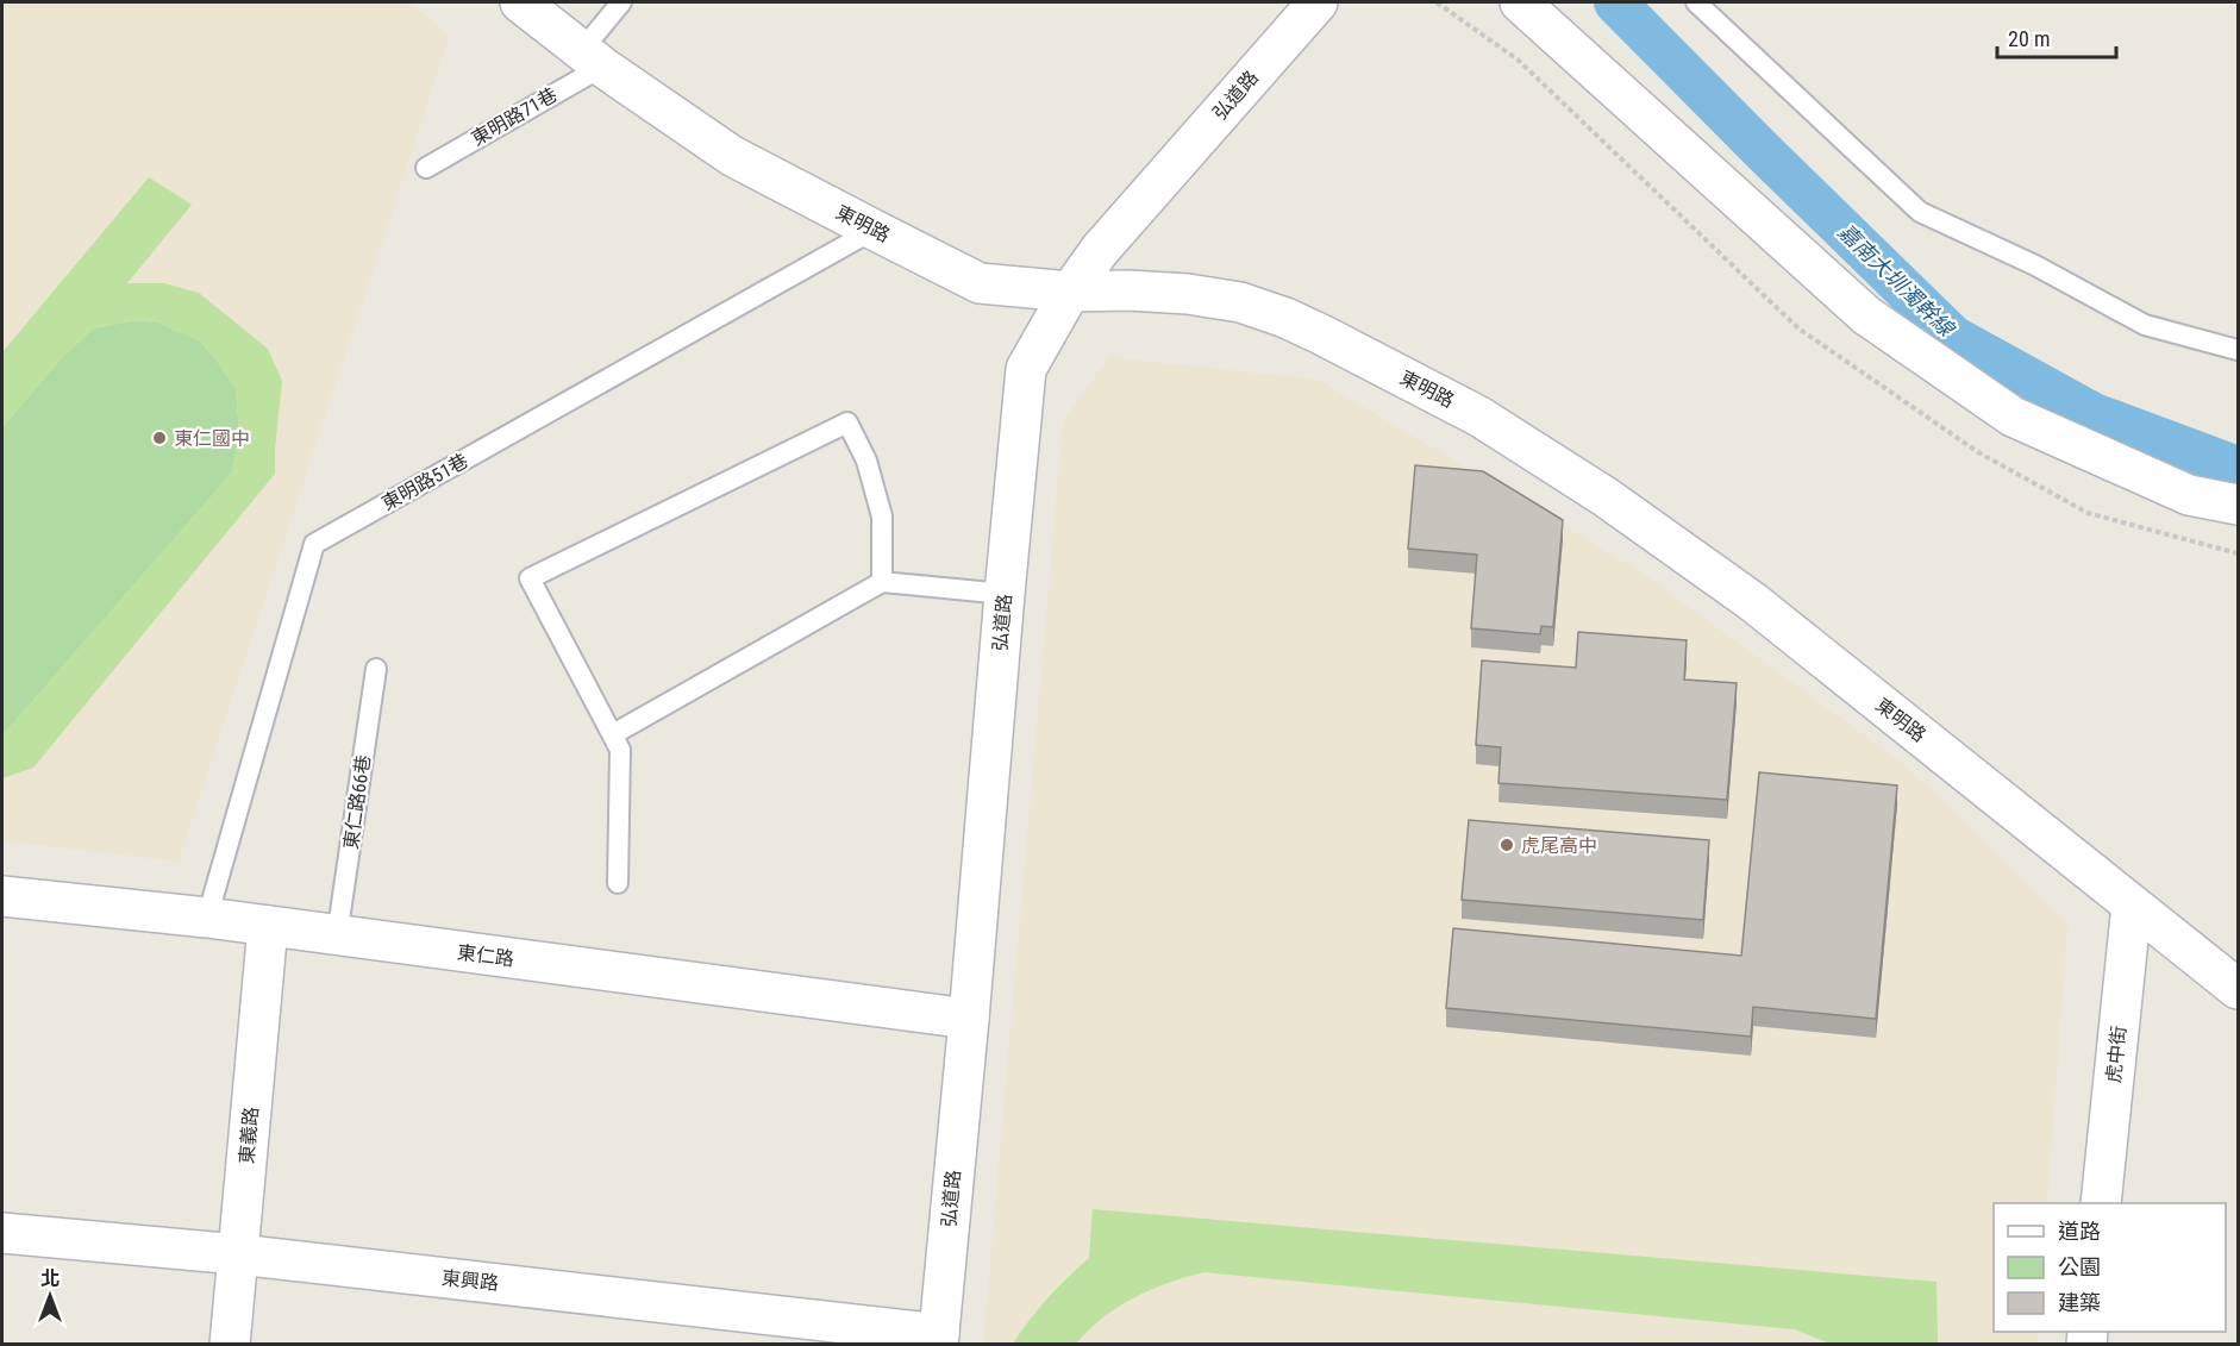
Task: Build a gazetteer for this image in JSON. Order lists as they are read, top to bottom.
{
  "streets": {
    "street": [
      "弘道路",
      "東明路",
      "東仁路",
      "虎中街",
      "東義路",
      "東興路"
    ],
    "lane": ["東明路71巷", "東明路51巷", "東仁路66巷"]
  },
  "crossings": [
    ["弘道路", "東明路"],
    ["弘道路", "東仁路"],
    ["弘道路", "東興路"],
    ["東明路71巷", "東明路"],
    ["東明路", "東明路51巷"],
    ["東明路", "虎中街"],
    ["東明路51巷", "東仁路"],
    ["東仁路66巷", "東仁路"],
    ["東仁路", "東義路"],
    ["東義路", "東興路"]
  ],
  "water": ["嘉南大圳濁幹線"],
  "places": ["東仁國中", "虎尾高中"],
  "legend": ["道路", "公園", "建築"],
  "scale_bar": "20 m",
  "north": "top"
}
